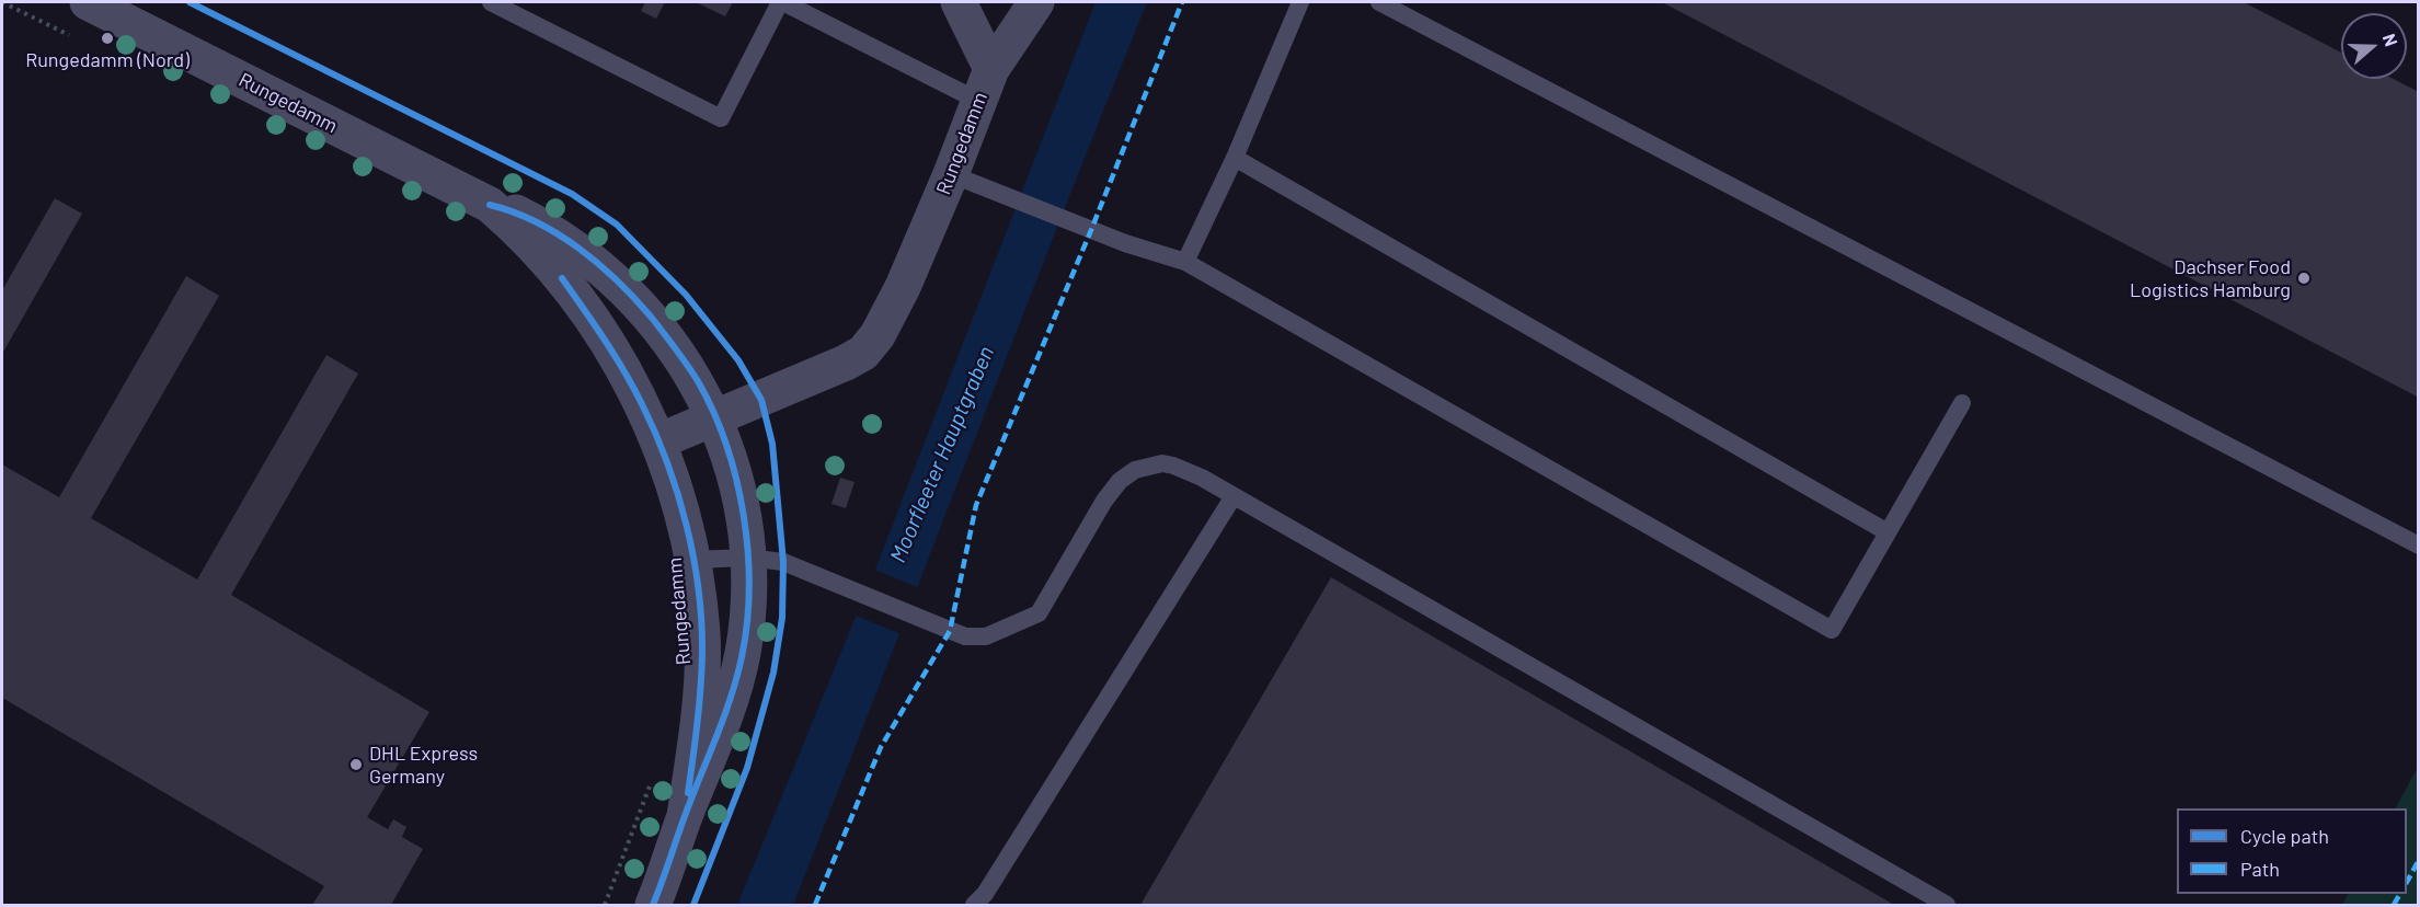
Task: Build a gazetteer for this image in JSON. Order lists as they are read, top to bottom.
{
  "streets": {
    "street": ["Rungedamm"]
  },
  "water": ["Moorfleeter Hauptgraben"],
  "places": ["Rungedamm (Nord)", "Dachser Food Logistics Hamburg", "DHL Express Germany"],
  "legend": ["Cycle path", "Path"],
  "north": "right"
}
